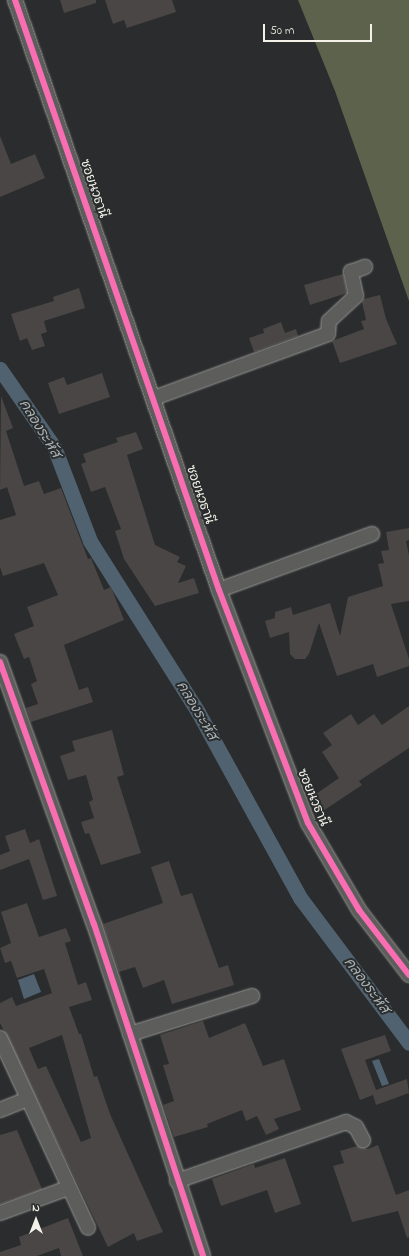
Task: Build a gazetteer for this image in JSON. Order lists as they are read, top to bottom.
{
  "streets": {
    "street": ["ซอยนวธานี"]
  },
  "water": ["คลองระหัส"],
  "scale_bar": "50 m",
  "north": "top"
}
